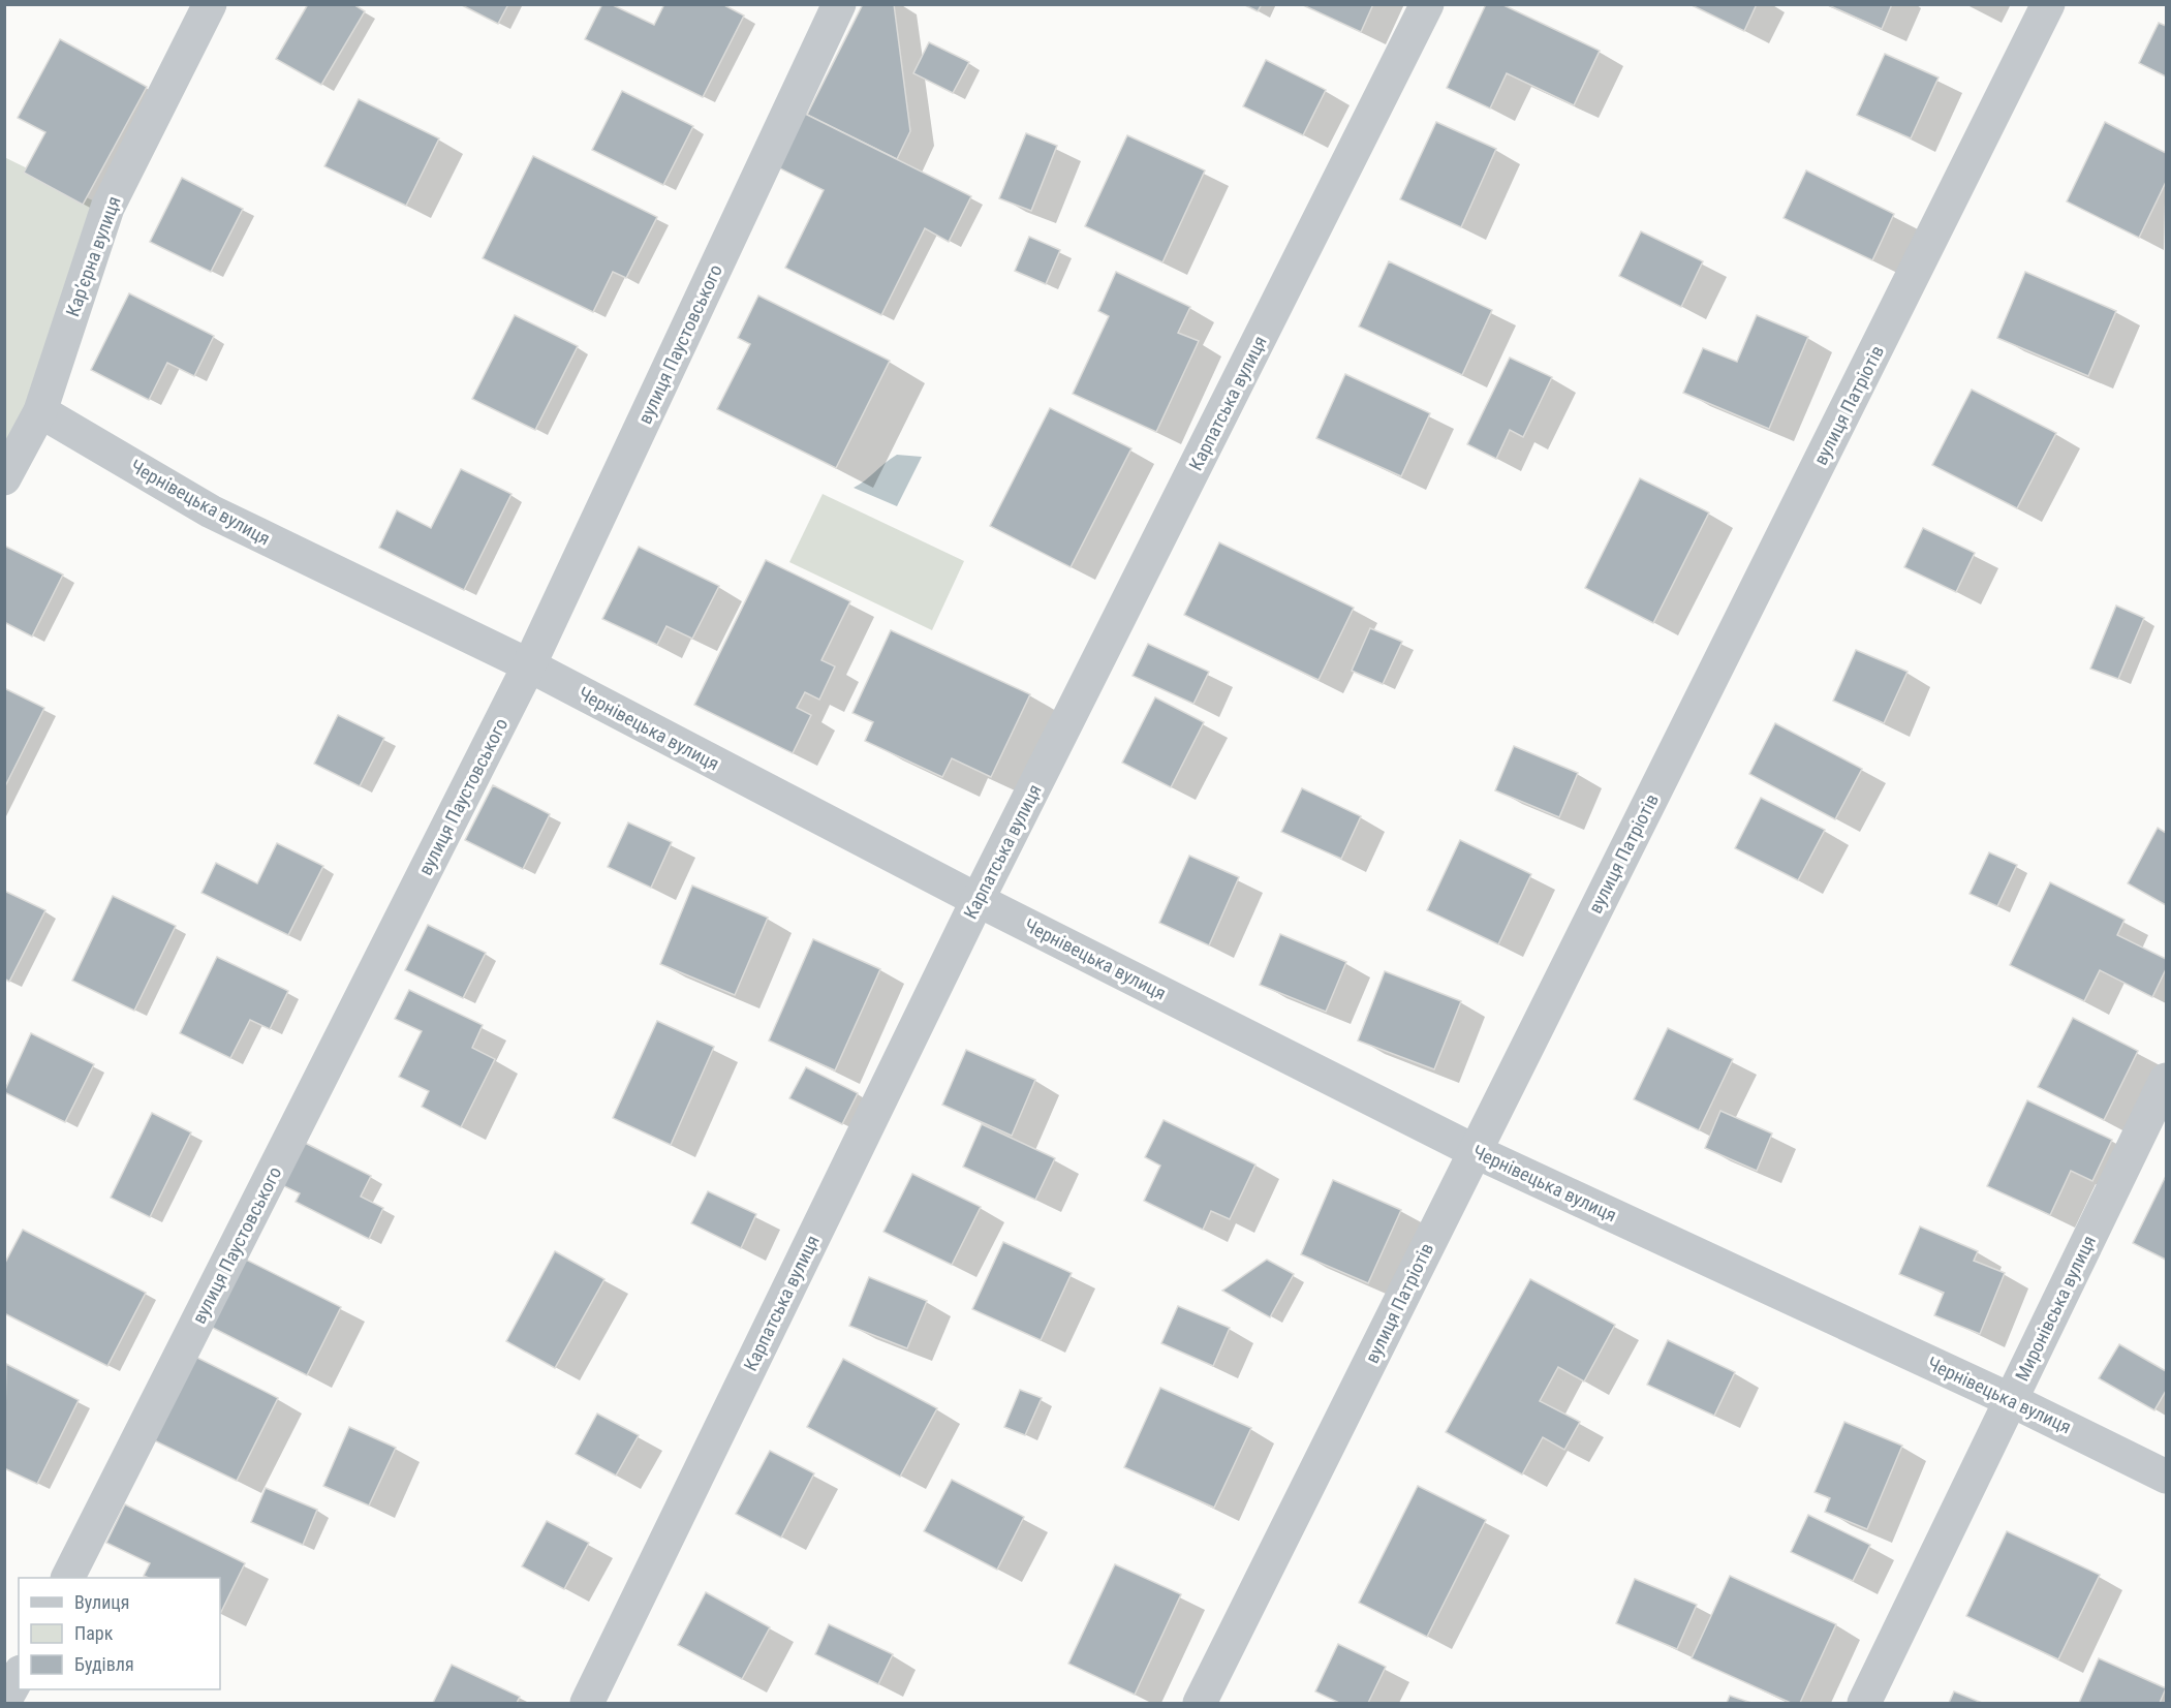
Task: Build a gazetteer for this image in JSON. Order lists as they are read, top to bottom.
{
  "streets": {
    "street": [
      "Карʼєрна вулиця",
      "вулиця Паустовського",
      "Карпатська вулиця",
      "вулиця Патріотів",
      "Чернівецька вулиця",
      "Миронівська вулиця"
    ]
  },
  "crossings": [
    ["Карʼєрна вулиця", "Чернівецька вулиця"],
    ["вулиця Паустовського", "Чернівецька вулиця"],
    ["Карпатська вулиця", "Чернівецька вулиця"],
    ["вулиця Патріотів", "Чернівецька вулиця"],
    ["Чернівецька вулиця", "Миронівська вулиця"]
  ],
  "legend": ["Вулиця", "Парк", "Будівля"]
}
